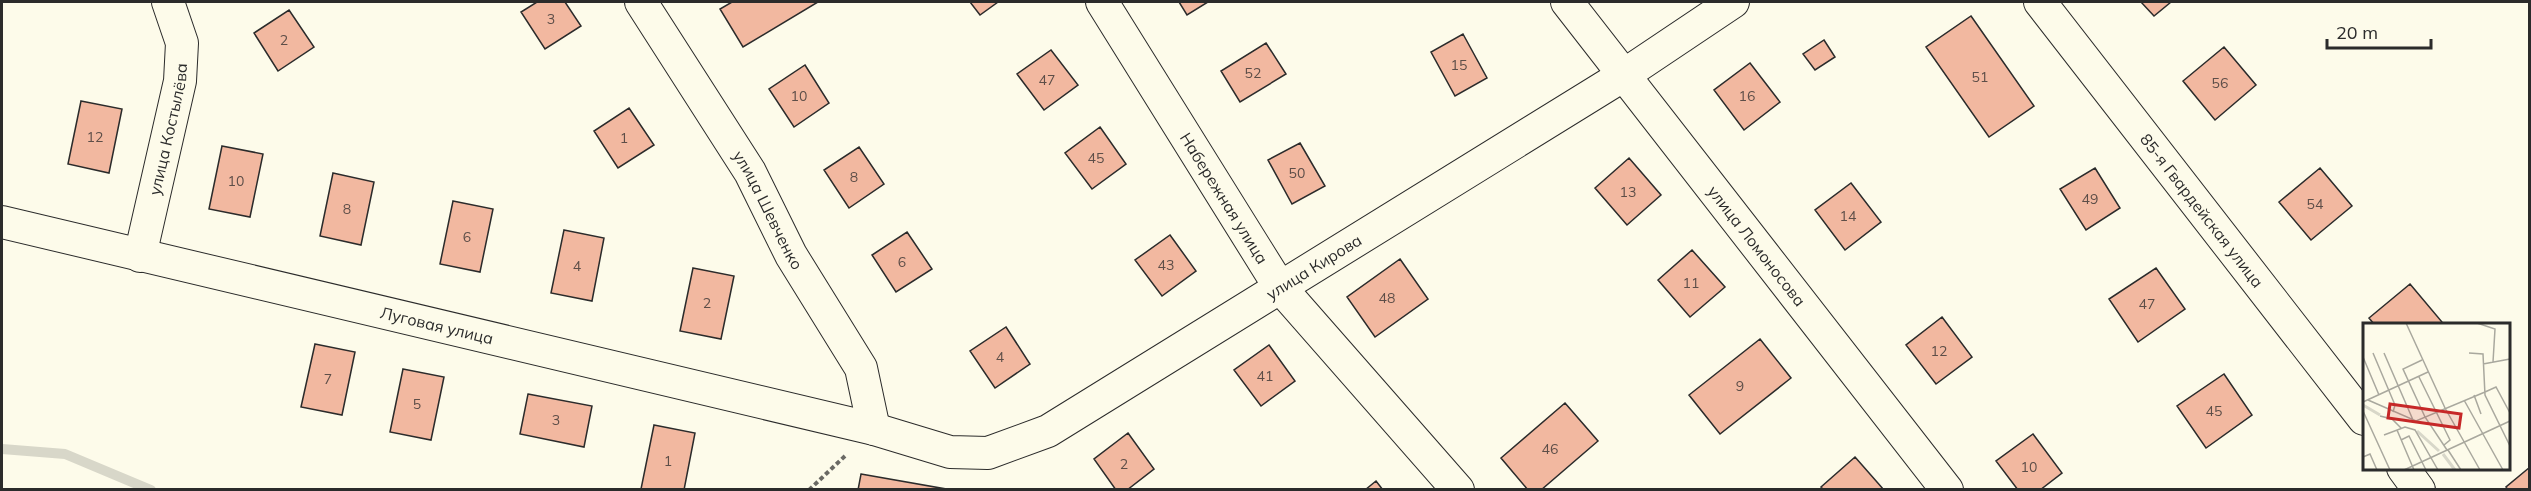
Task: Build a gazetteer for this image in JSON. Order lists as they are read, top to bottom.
{
  "streets": {
    "street": [
      "улица Костылёва",
      "Набережная улица",
      "85-я Гвардейская улица",
      "улица Шевченко",
      "улица Ломоносова",
      "улица Кирова",
      "Луговая улица"
    ]
  },
  "crossings": [
    ["улица Костылёва", "Луговая улица"],
    ["Набережная улица", "улица Кирова"],
    ["улица Шевченко", "улица Кирова"],
    ["улица Шевченко", "Луговая улица"],
    ["улица Ломоносова", "улица Кирова"],
    ["улица Кирова", "Луговая улица"]
  ],
  "house_numbers": [
    "3",
    "2",
    "15",
    "52",
    "51",
    "47",
    "56",
    "10",
    "16",
    "12",
    "1",
    "45",
    "50",
    "8",
    "10",
    "13",
    "49",
    "54",
    "8",
    "14",
    "6",
    "6",
    "43",
    "4",
    "11",
    "48",
    "2",
    "47",
    "12",
    "4",
    "41",
    "7",
    "9",
    "5",
    "45",
    "3",
    "46",
    "1",
    "2",
    "10"
  ],
  "scale_bar": "20 m"
}
